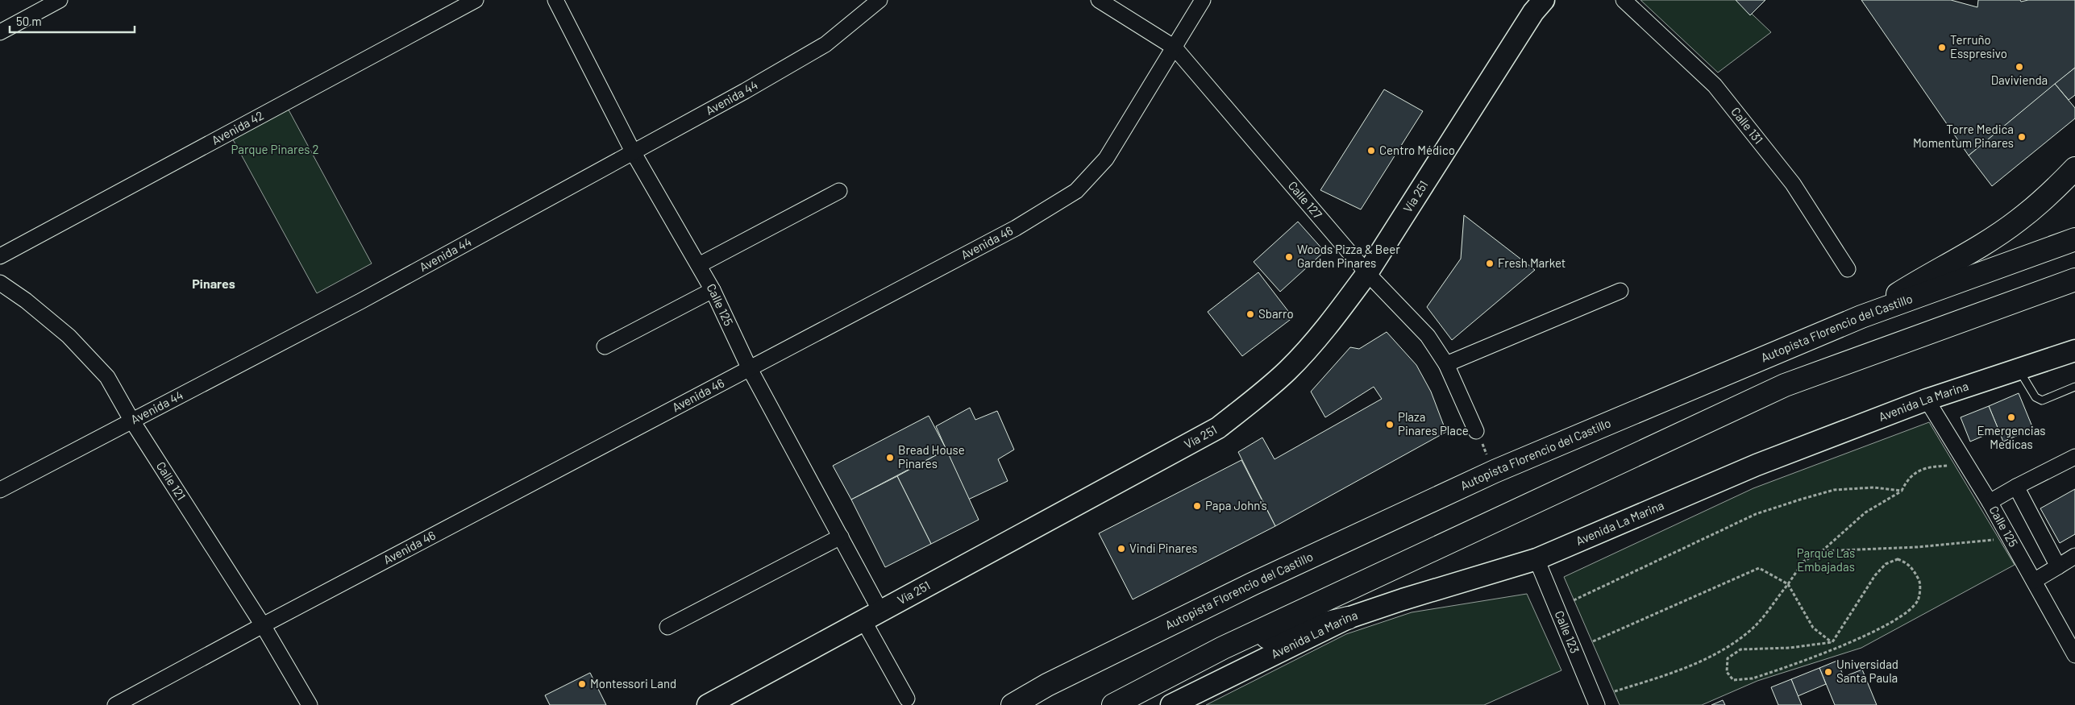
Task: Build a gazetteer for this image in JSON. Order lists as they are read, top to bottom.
{
  "streets": {
    "highway": ["Autopista Florencio del Castillo"],
    "main road": ["Vía 251", "Avenida La Marina"],
    "street": [
      "Avenida 44",
      "Calle 131",
      "Avenida 42",
      "Calle 127",
      "Avenida 46",
      "Calle 125",
      "Calle 121",
      "Calle 123"
    ]
  },
  "crossings": [
    ["Avenida 44", "Calle 125"],
    ["Avenida 44", "Calle 121"],
    ["Vía 251", "Calle 127"],
    ["Vía 251", "Calle 125"],
    ["Calle 127", "Avenida 46"],
    ["Avenida 46", "Calle 125"],
    ["Avenida 46", "Calle 121"],
    ["Calle 125", "Avenida La Marina"],
    ["Avenida La Marina", "Calle 123"]
  ],
  "districts": ["Pinares"],
  "parks": ["Parque Pinares 2", "Parque Las Embajadas"],
  "places": [
    "Terruño Esspresivo",
    "Davivienda",
    "Torre Medica Momentum Pinares",
    "Centro Médico",
    "Woods Pizza & Beer Garden Pinares",
    "Fresh Market",
    "Sbarro",
    "Emergencias Medicas",
    "Plaza Pinares Place",
    "Bread House Pinares",
    "Papa John's",
    "Vindi Pinares",
    "Universidad Santa Paula",
    "Montessori Land"
  ],
  "scale_bar": "50 m"
}
